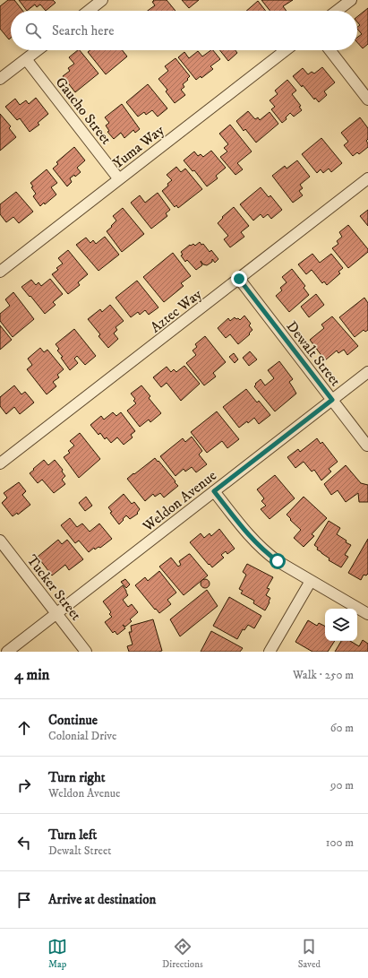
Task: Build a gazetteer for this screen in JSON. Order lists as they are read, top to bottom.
{
  "streets": {
    "street": [
      "Gaucho Street",
      "Yuma Way",
      "Aztec Way",
      "Dewalt Street",
      "Weldon Avenue",
      "Tucker Street"
    ]
  },
  "crossings": [
    ["Gaucho Street", "Yuma Way"],
    ["Aztec Way", "Dewalt Street"],
    ["Dewalt Street", "Weldon Avenue"],
    ["Weldon Avenue", "Tucker Street"]
  ],
  "page": {
    "search": "Search here",
    "heading": ["4 min", "Walk · 250 m"],
    "list": [
      ["Continue", "Colonial Drive", "60 m"],
      ["Turn right", "Weldon Avenue", "90 m"],
      ["Turn left", "Dewalt Street", "100 m"],
      "Arrive at destination"
    ],
    "nav": ["Map", "Directions", "Saved"]
  }
}
